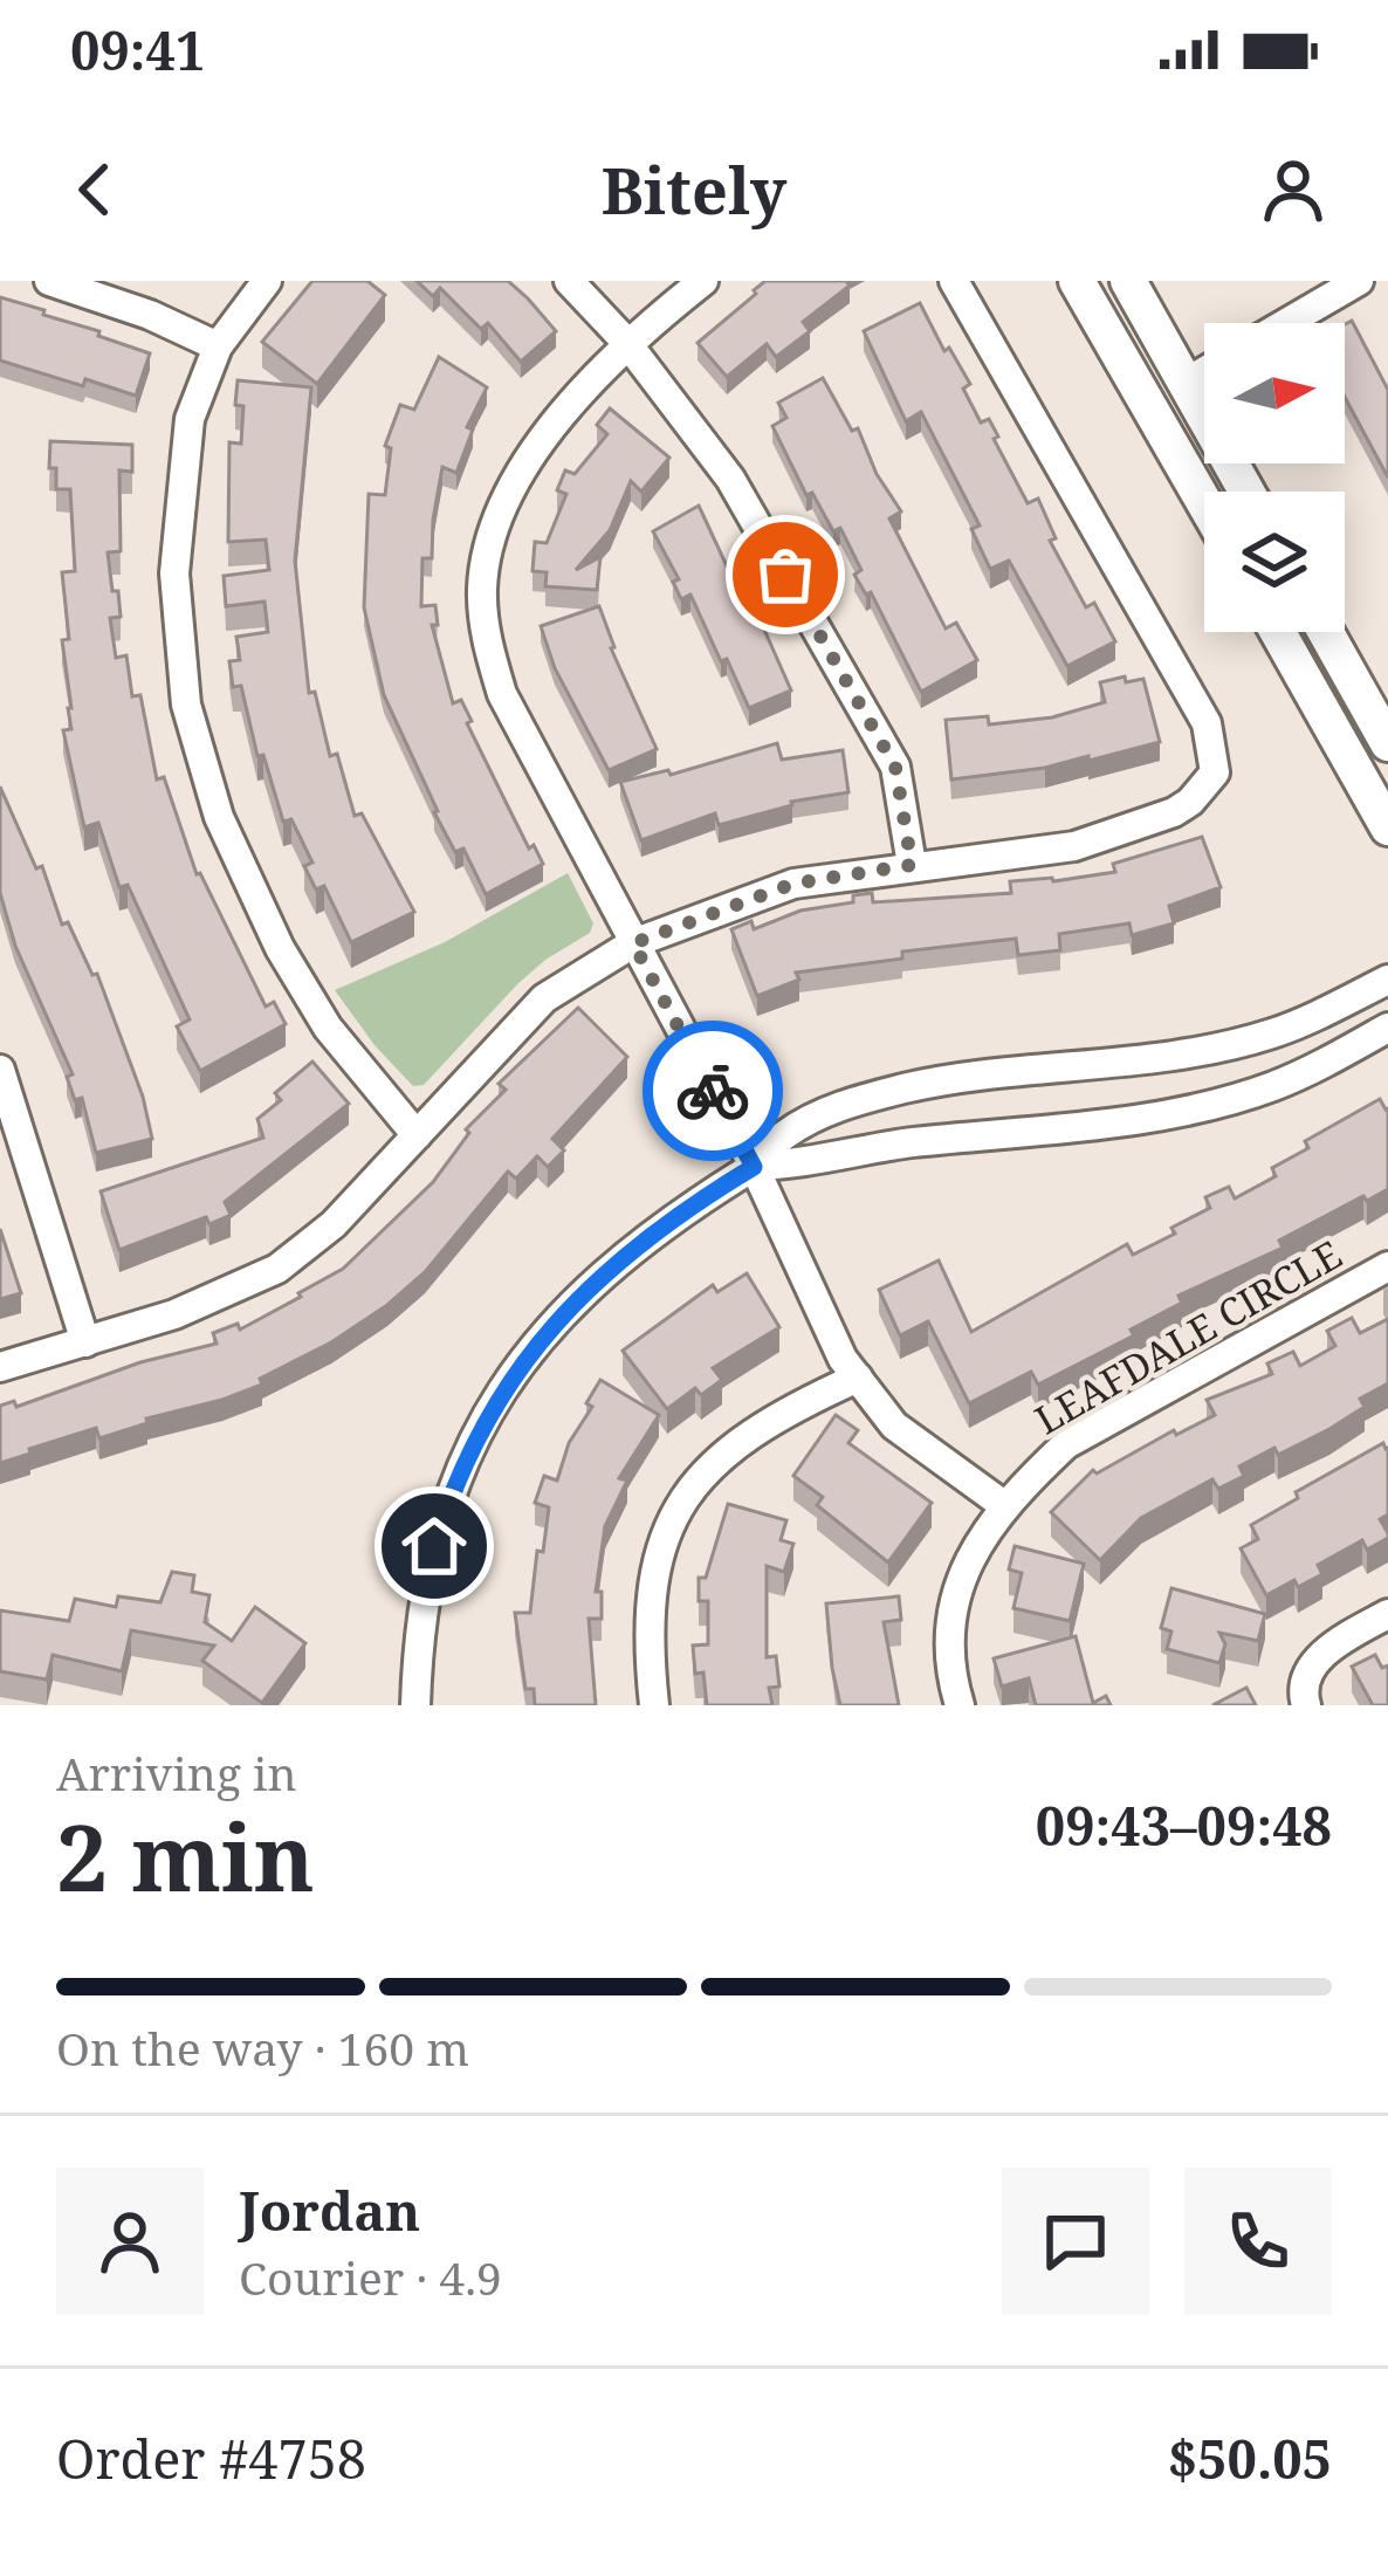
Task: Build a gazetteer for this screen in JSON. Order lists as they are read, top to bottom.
{
  "streets": {
    "street": ["LEAFDALE CIRCLE"]
  },
  "north": "right",
  "page": {
    "status": "09:41",
    "header": "Bitely",
    "heading": ["2 min", "Arriving in", "09:43–09:48"],
    "panel": [
      "Jordan",
      "Courier · 4.9",
      "Order #4758",
      "$50.05"
    ],
    "bar": "On the way · 160 m"
  }
}
